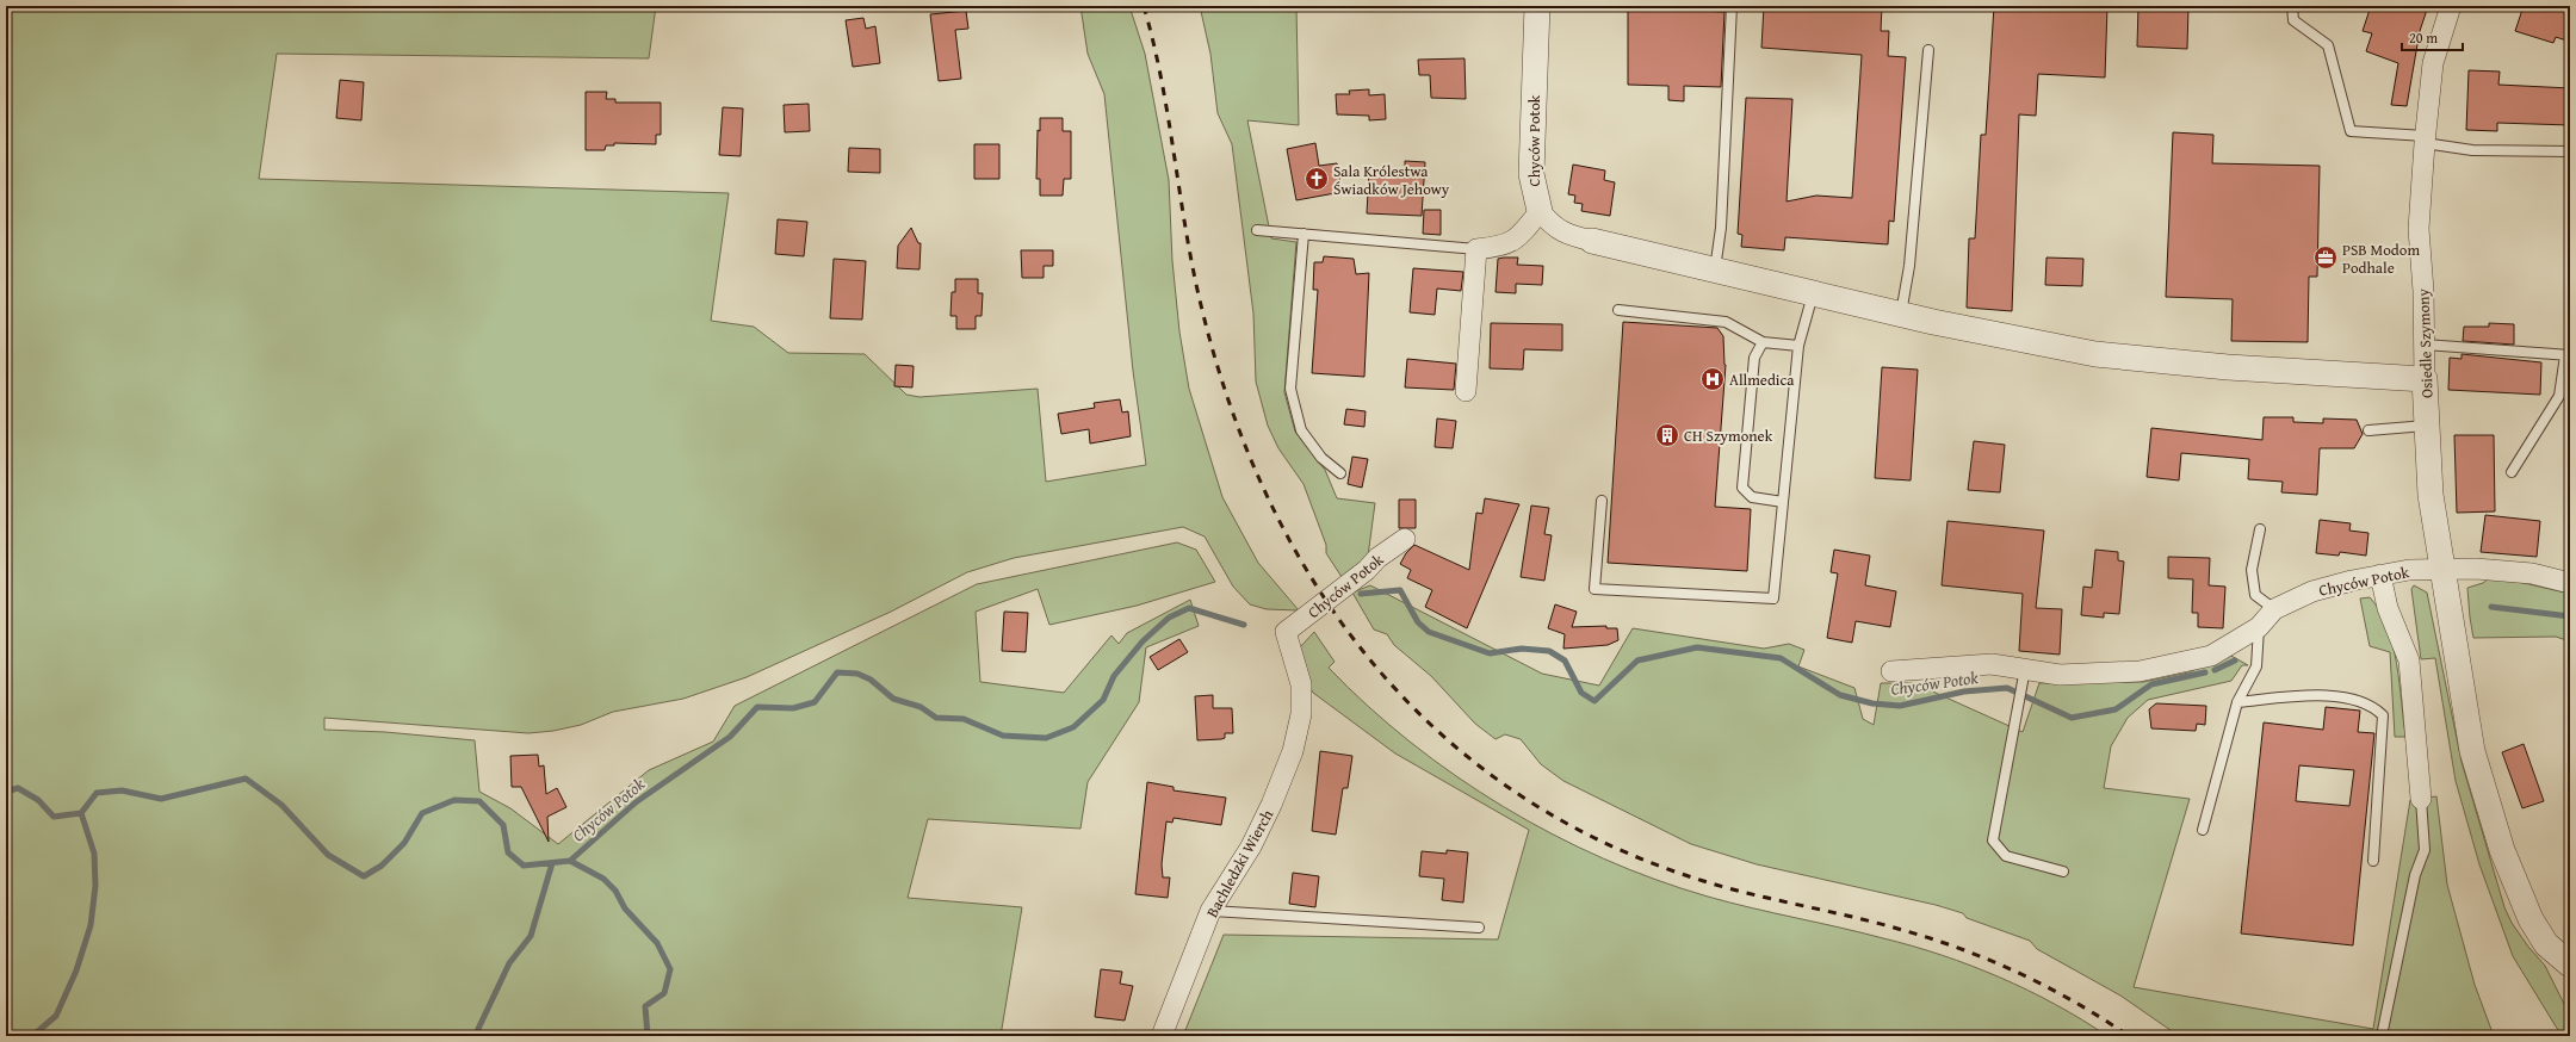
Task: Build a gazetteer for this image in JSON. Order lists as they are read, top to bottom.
{
  "streets": {
    "street": ["Chyców Potok", "Osiedle Szymony", "Bachledzki Wierch"]
  },
  "crossings": [
    ["Chyców Potok", "Osiedle Szymony"],
    ["Chyców Potok", "Bachledzki Wierch"]
  ],
  "water": ["Chyców Potok"],
  "places": {
    "church": ["Sala Królestwa Świadków Jehowy"],
    "office": ["PSB Modom Podhale"],
    "hospital": ["Allmedica"],
    "building": ["CH Szymonek"]
  },
  "scale_bar": "20 m"
}
